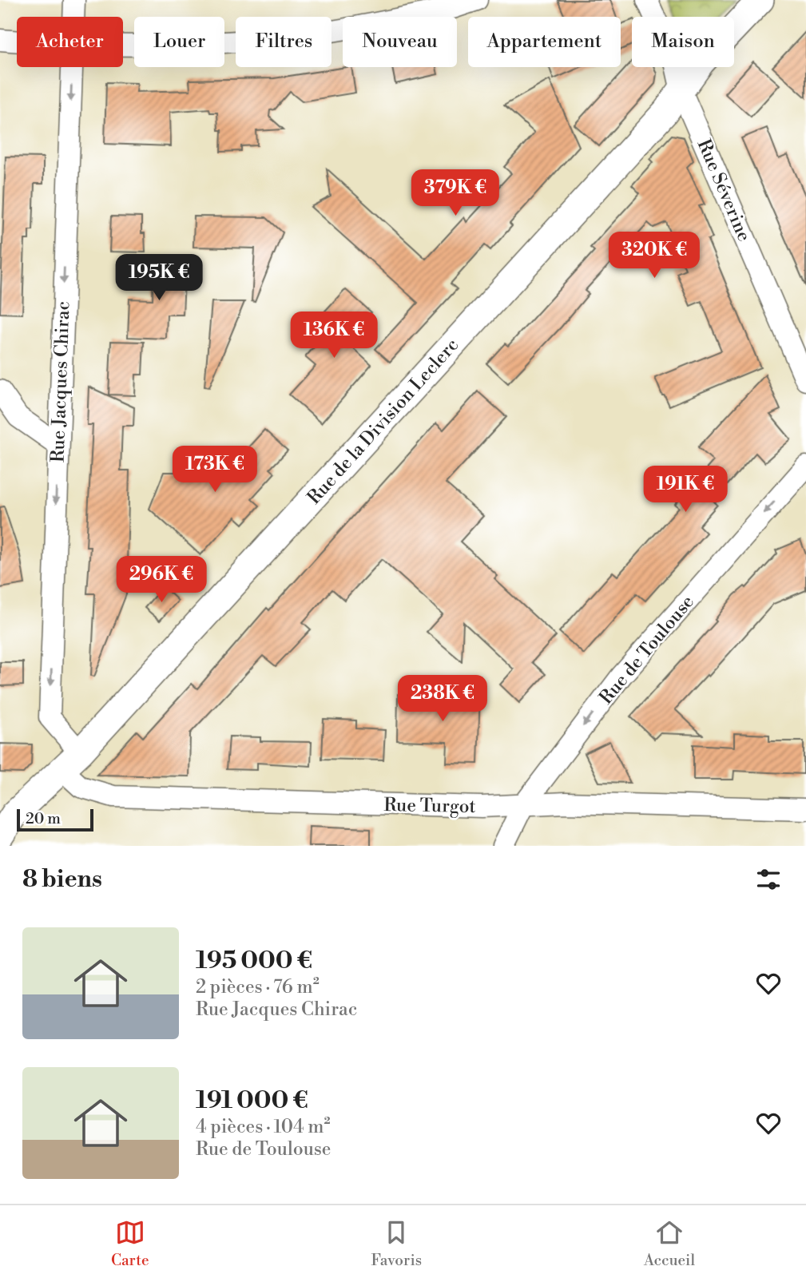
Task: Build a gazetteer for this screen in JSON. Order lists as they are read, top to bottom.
{
  "streets": {
    "street": [
      "Rue Séverine",
      "Rue Jacques Chirac",
      "Rue de la Division Leclerc",
      "Rue de Toulouse",
      "Rue Turgot"
    ]
  },
  "crossings": [
    ["Rue Séverine", "Rue de la Division Leclerc"],
    ["Rue Jacques Chirac", "Rue de la Division Leclerc"],
    ["Rue Jacques Chirac", "Rue Turgot"],
    ["Rue de la Division Leclerc", "Rue Turgot"],
    ["Rue de Toulouse", "Rue Turgot"]
  ],
  "one_way": ["Rue Jacques Chirac", "Rue de Toulouse"],
  "scale_bar": "20 m",
  "page": {
    "chip": [
      "Acheter",
      "Louer",
      "Filtres",
      "Nouveau",
      "Appartement",
      "Maison"
    ],
    "price": [
      "379K €",
      "320K €",
      "195K €",
      "136K €",
      "173K €",
      "191K €",
      "296K €",
      "238K €"
    ],
    "scale": "20 m",
    "heading": "8 biens",
    "list": [
      {
        "name": "195 000 €",
        "note": "2 pièces · 76 m² · Rue Jacques Chirac"
      },
      {
        "name": "191 000 €",
        "note": "4 pièces · 104 m² · Rue de Toulouse"
      }
    ],
    "tabs": ["Carte", "Favoris", "Accueil"]
  }
}
